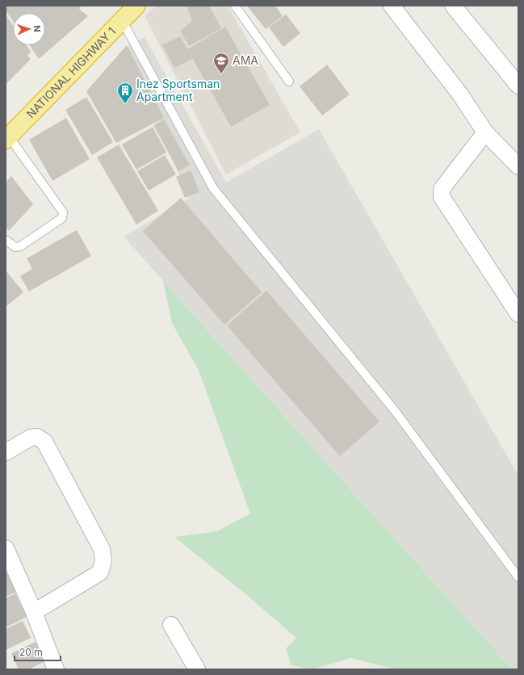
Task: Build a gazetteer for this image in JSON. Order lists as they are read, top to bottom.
{
  "streets": {
    "highway": ["NATIONAL HIGHWAY 1"]
  },
  "places": {
    "school or university": ["AMA"],
    "building": ["Inez Sportsman Apartment"]
  },
  "scale_bar": "20 m",
  "north": "right"
}
